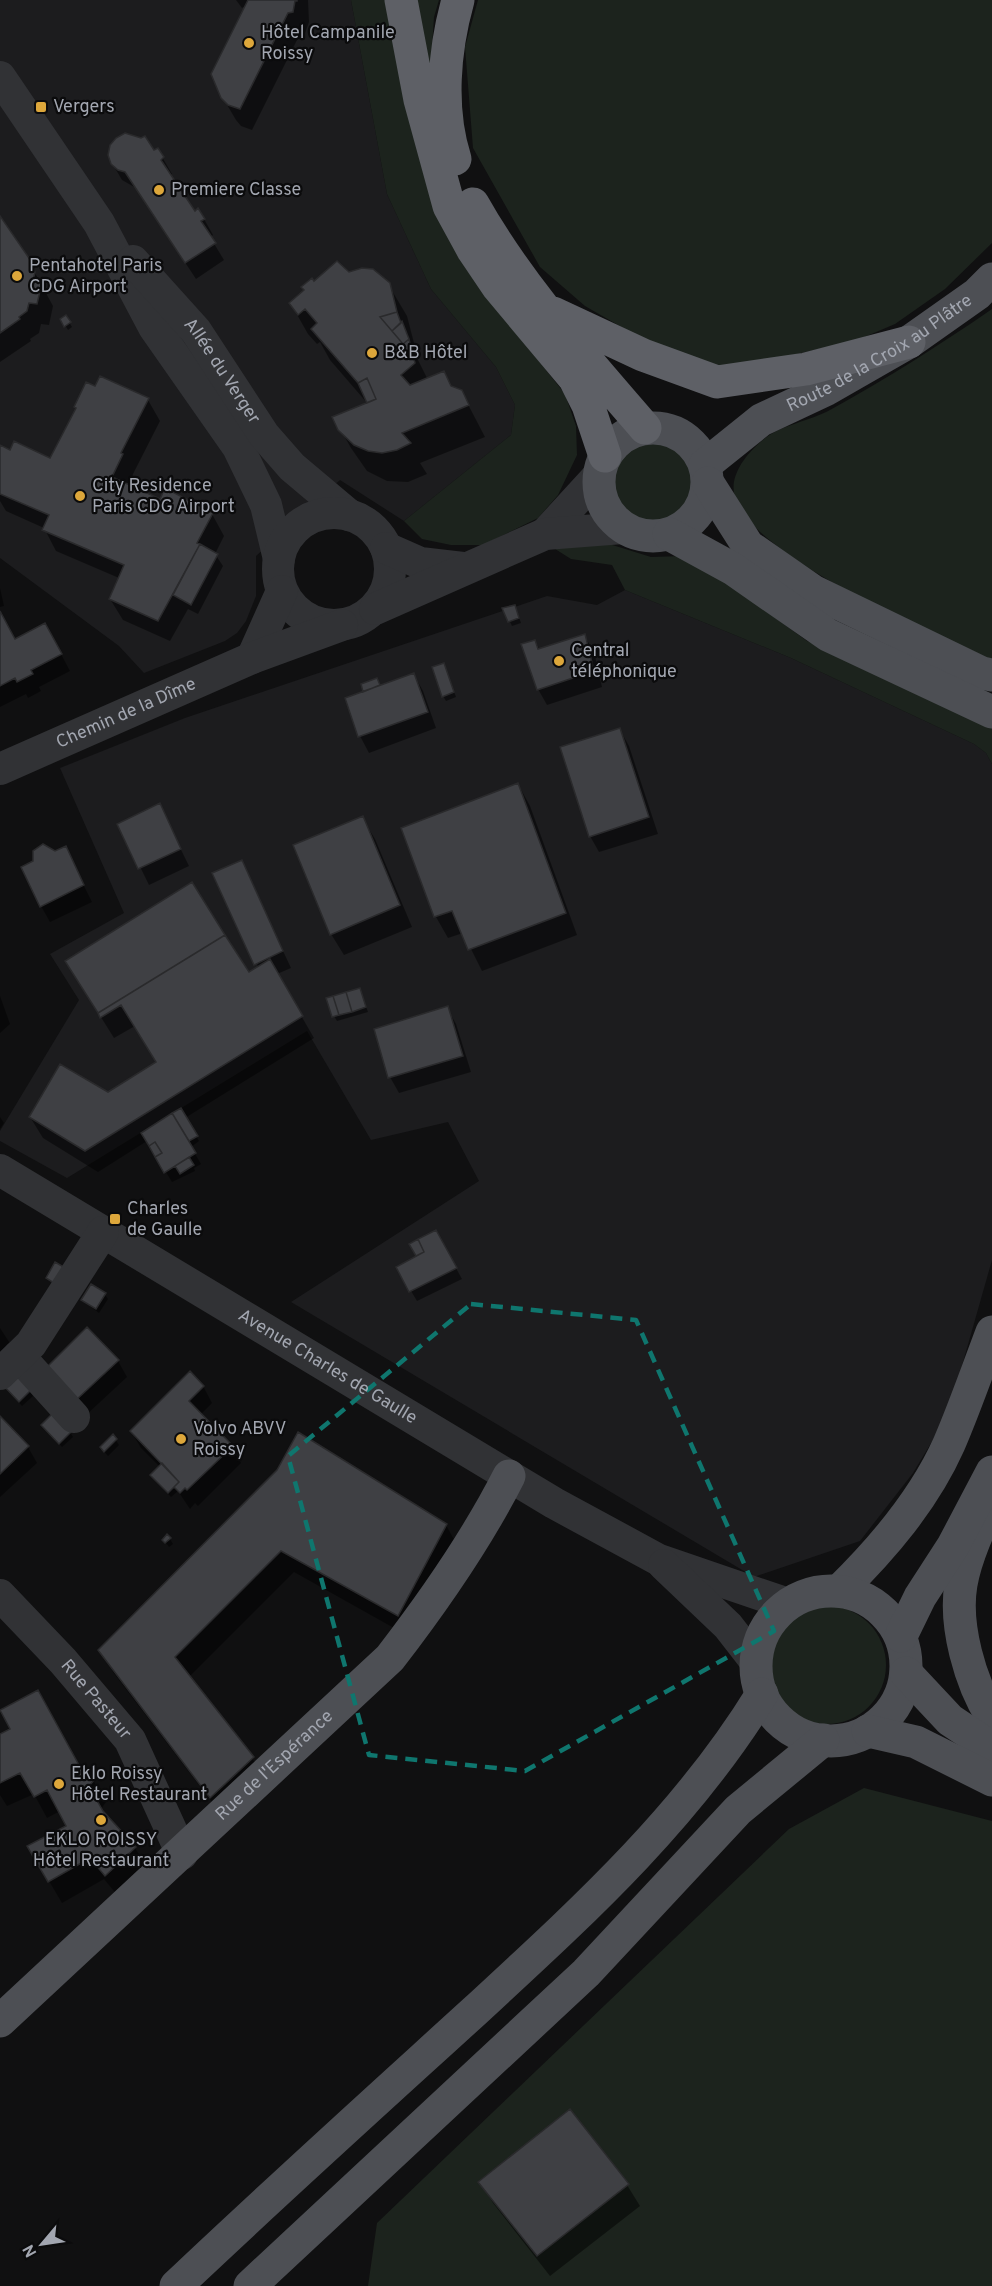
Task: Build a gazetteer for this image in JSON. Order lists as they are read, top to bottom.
{
  "streets": {
    "main road": ["Route de la Croix au Plâtre", "Rue de l'Espérance"],
    "street": [
      "Allée du Verger",
      "Chemin de la Dîme",
      "Avenue Charles de Gaulle",
      "Rue Pasteur"
    ]
  },
  "crossings": [
    ["Allée du Verger", "Chemin de la Dîme"],
    ["Avenue Charles de Gaulle", "Rue de l'Espérance"],
    ["Rue Pasteur", "Rue de l'Espérance"]
  ],
  "places": {
    "other": [
      "Hôtel Campanile Roissy",
      "Premiere Classe",
      "Pentahotel Paris CDG Airport",
      "B&B Hôtel",
      "City Residence Paris CDG Airport",
      "Central téléphonique",
      "Volvo ABVV Roissy",
      "Eklo Roissy Hôtel Restaurant",
      "EKLO ROISSY Hôtel Restaurant"
    ],
    "transit": ["Vergers", "Charles de Gaulle"]
  },
  "north": "bottom left"
}
